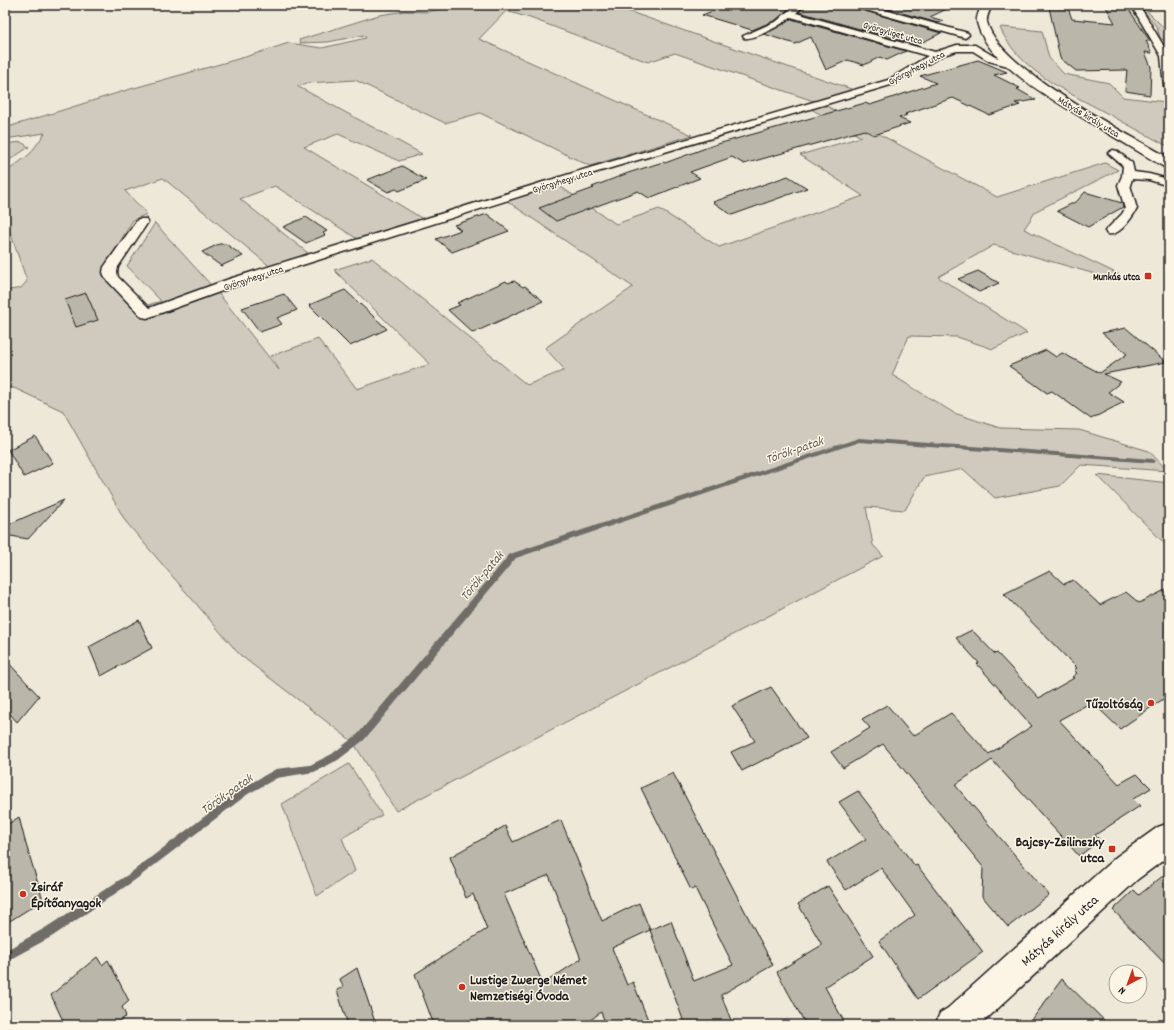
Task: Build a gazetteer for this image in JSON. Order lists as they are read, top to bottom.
{
  "streets": {
    "main road": ["Mátyás király utca"],
    "street": ["Györgyliget utca", "Györgyhegy utca"]
  },
  "crossings": [
    ["Györgyliget utca", "Györgyhegy utca"],
    ["Györgyhegy utca", "Mátyás király utca"]
  ],
  "water": ["Török-patak"],
  "places": {
    "transit": ["Munkás utca", "Bajcsy-Zsilinszky utca"],
    "other": ["Tűzoltóság", "Zsiráf Építőanyagok", "Lustige Zwerge Német Nemzetiségi Óvoda"]
  },
  "north": "bottom left"
}
